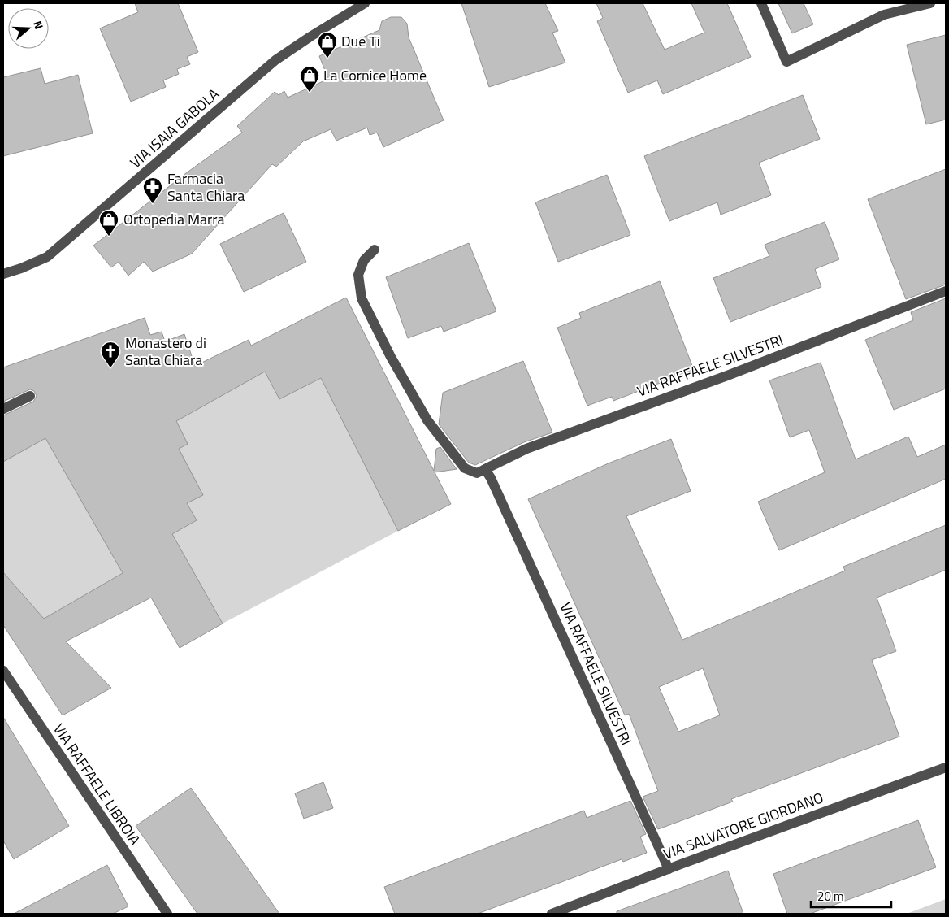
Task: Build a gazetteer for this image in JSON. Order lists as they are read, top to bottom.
{
  "streets": {
    "street": [
      "VIA ISAIA GABOLA",
      "VIA RAFFAELE SILVESTRI",
      "VIA RAFFAELE LIBROIA",
      "VIA SALVATORE GIORDANO"
    ]
  },
  "crossings": [
    ["VIA RAFFAELE SILVESTRI", "VIA SALVATORE GIORDANO"]
  ],
  "places": {
    "shop": ["Due Ti", "La Cornice Home", "Ortopedia Marra"],
    "pharmacy": ["Farmacia Santa Chiara"],
    "church": ["Monastero di Santa Chiara"]
  },
  "scale_bar": "20 m",
  "north": "right"
}
